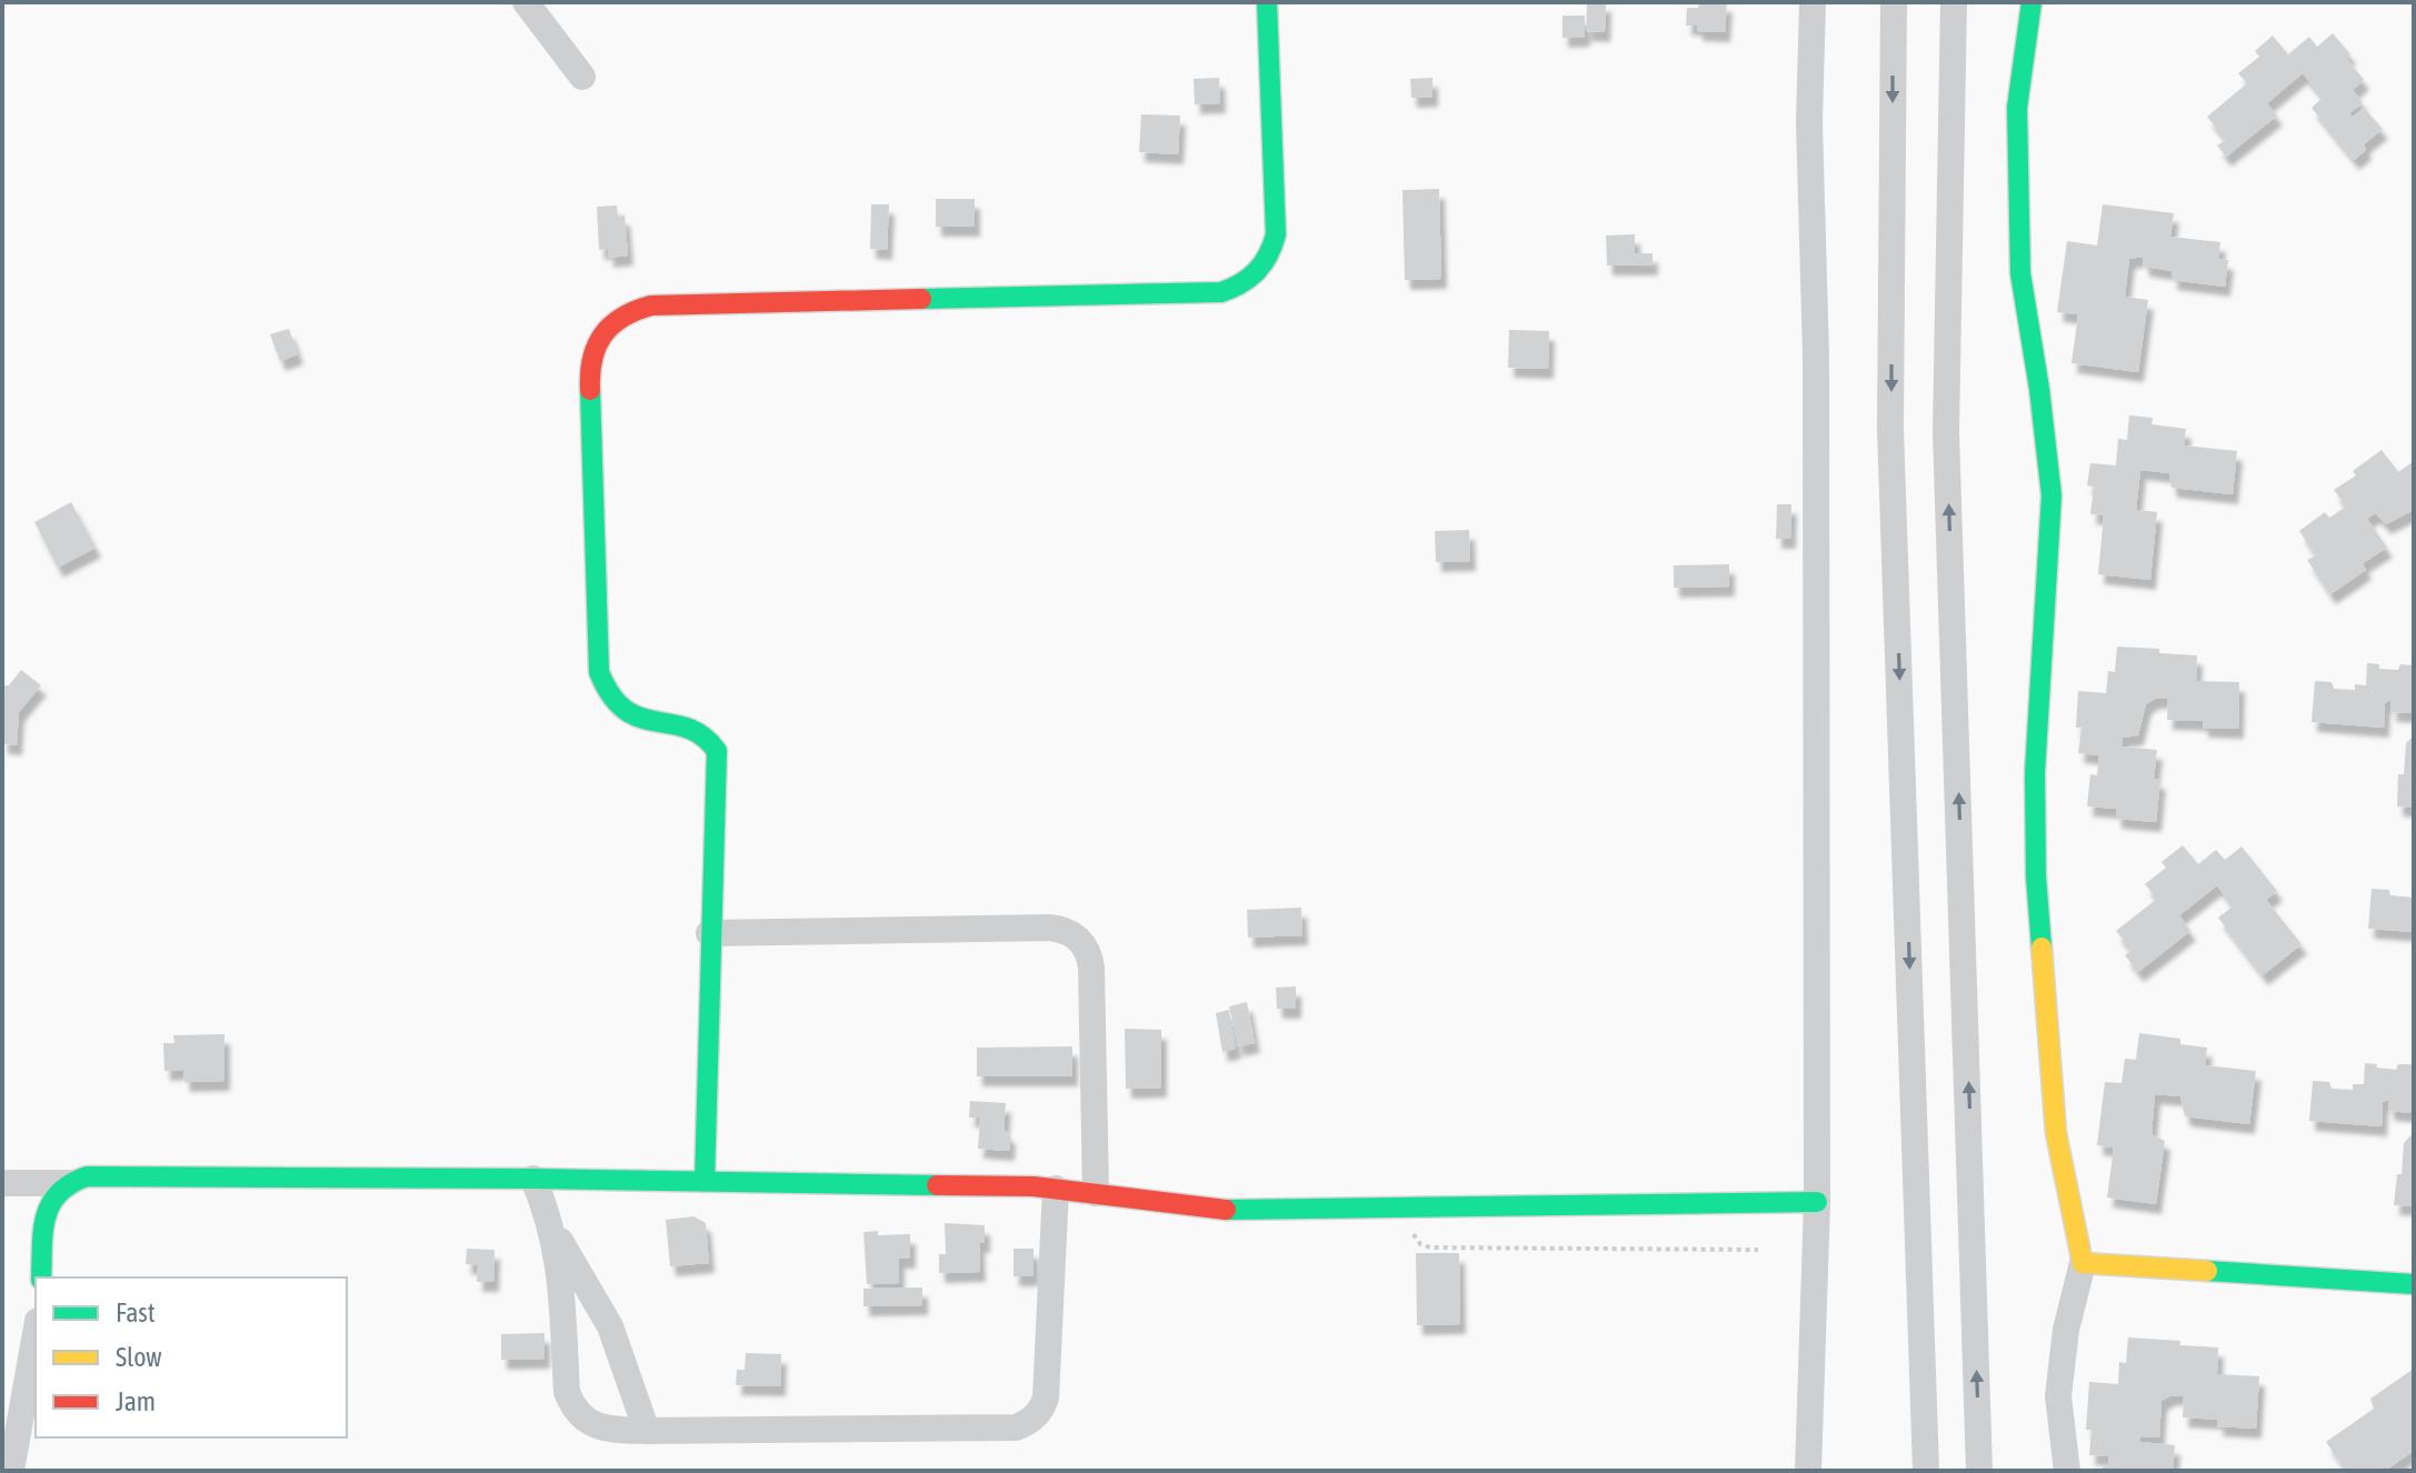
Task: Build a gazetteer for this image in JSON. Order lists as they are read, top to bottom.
{
  "legend": ["Fast", "Slow", "Jam"]
}
